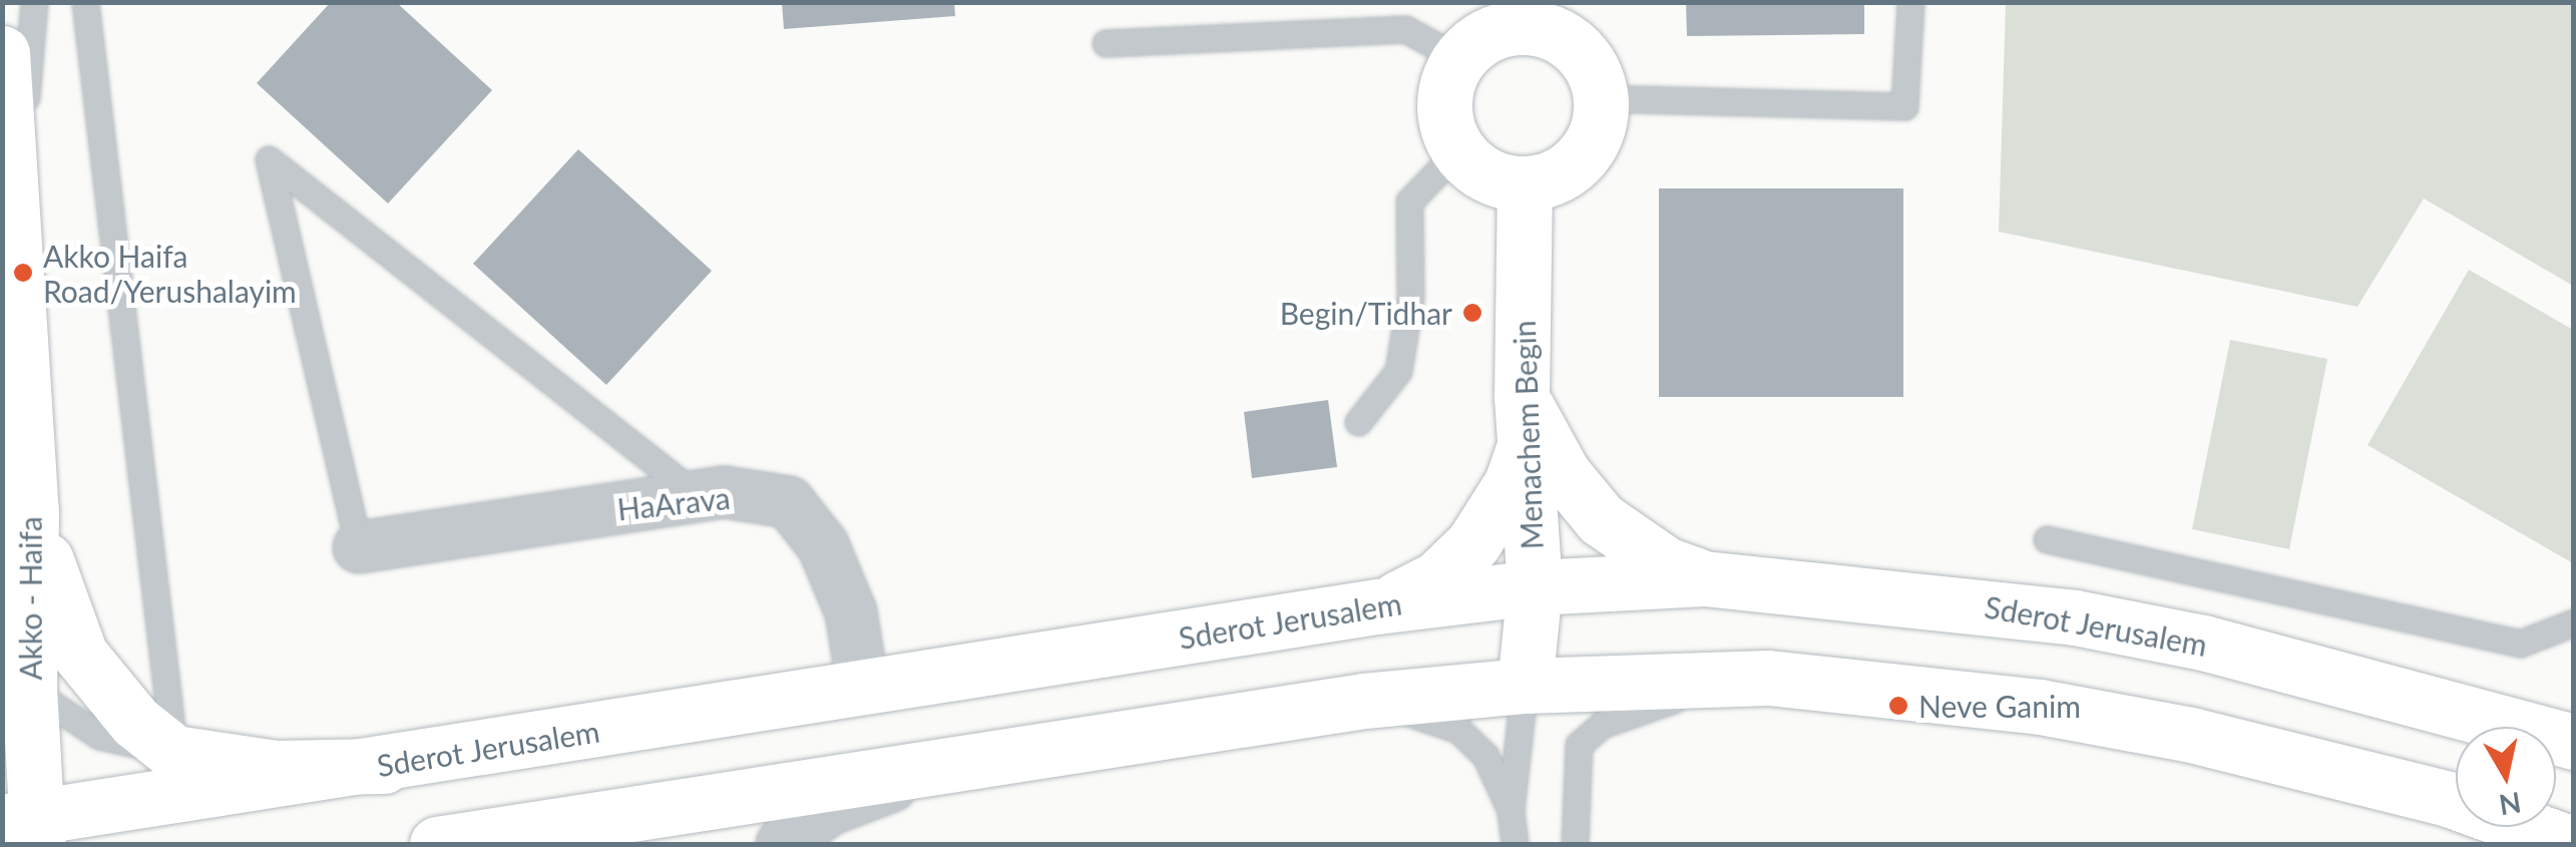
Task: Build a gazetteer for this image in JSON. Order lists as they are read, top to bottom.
{
  "streets": {
    "main road": ["Menachem Begin", "Akko - Haifa", "Sderot Jerusalem"],
    "street": ["HaArava"]
  },
  "crossings": [
    ["Menachem Begin", "Sderot Jerusalem"],
    ["HaArava", "Sderot Jerusalem"],
    ["Akko - Haifa", "Sderot Jerusalem"]
  ],
  "places": ["Akko Haifa Road/Yerushalayim", "Begin/Tidhar", "Neve Ganim"],
  "north": "bottom"
}
